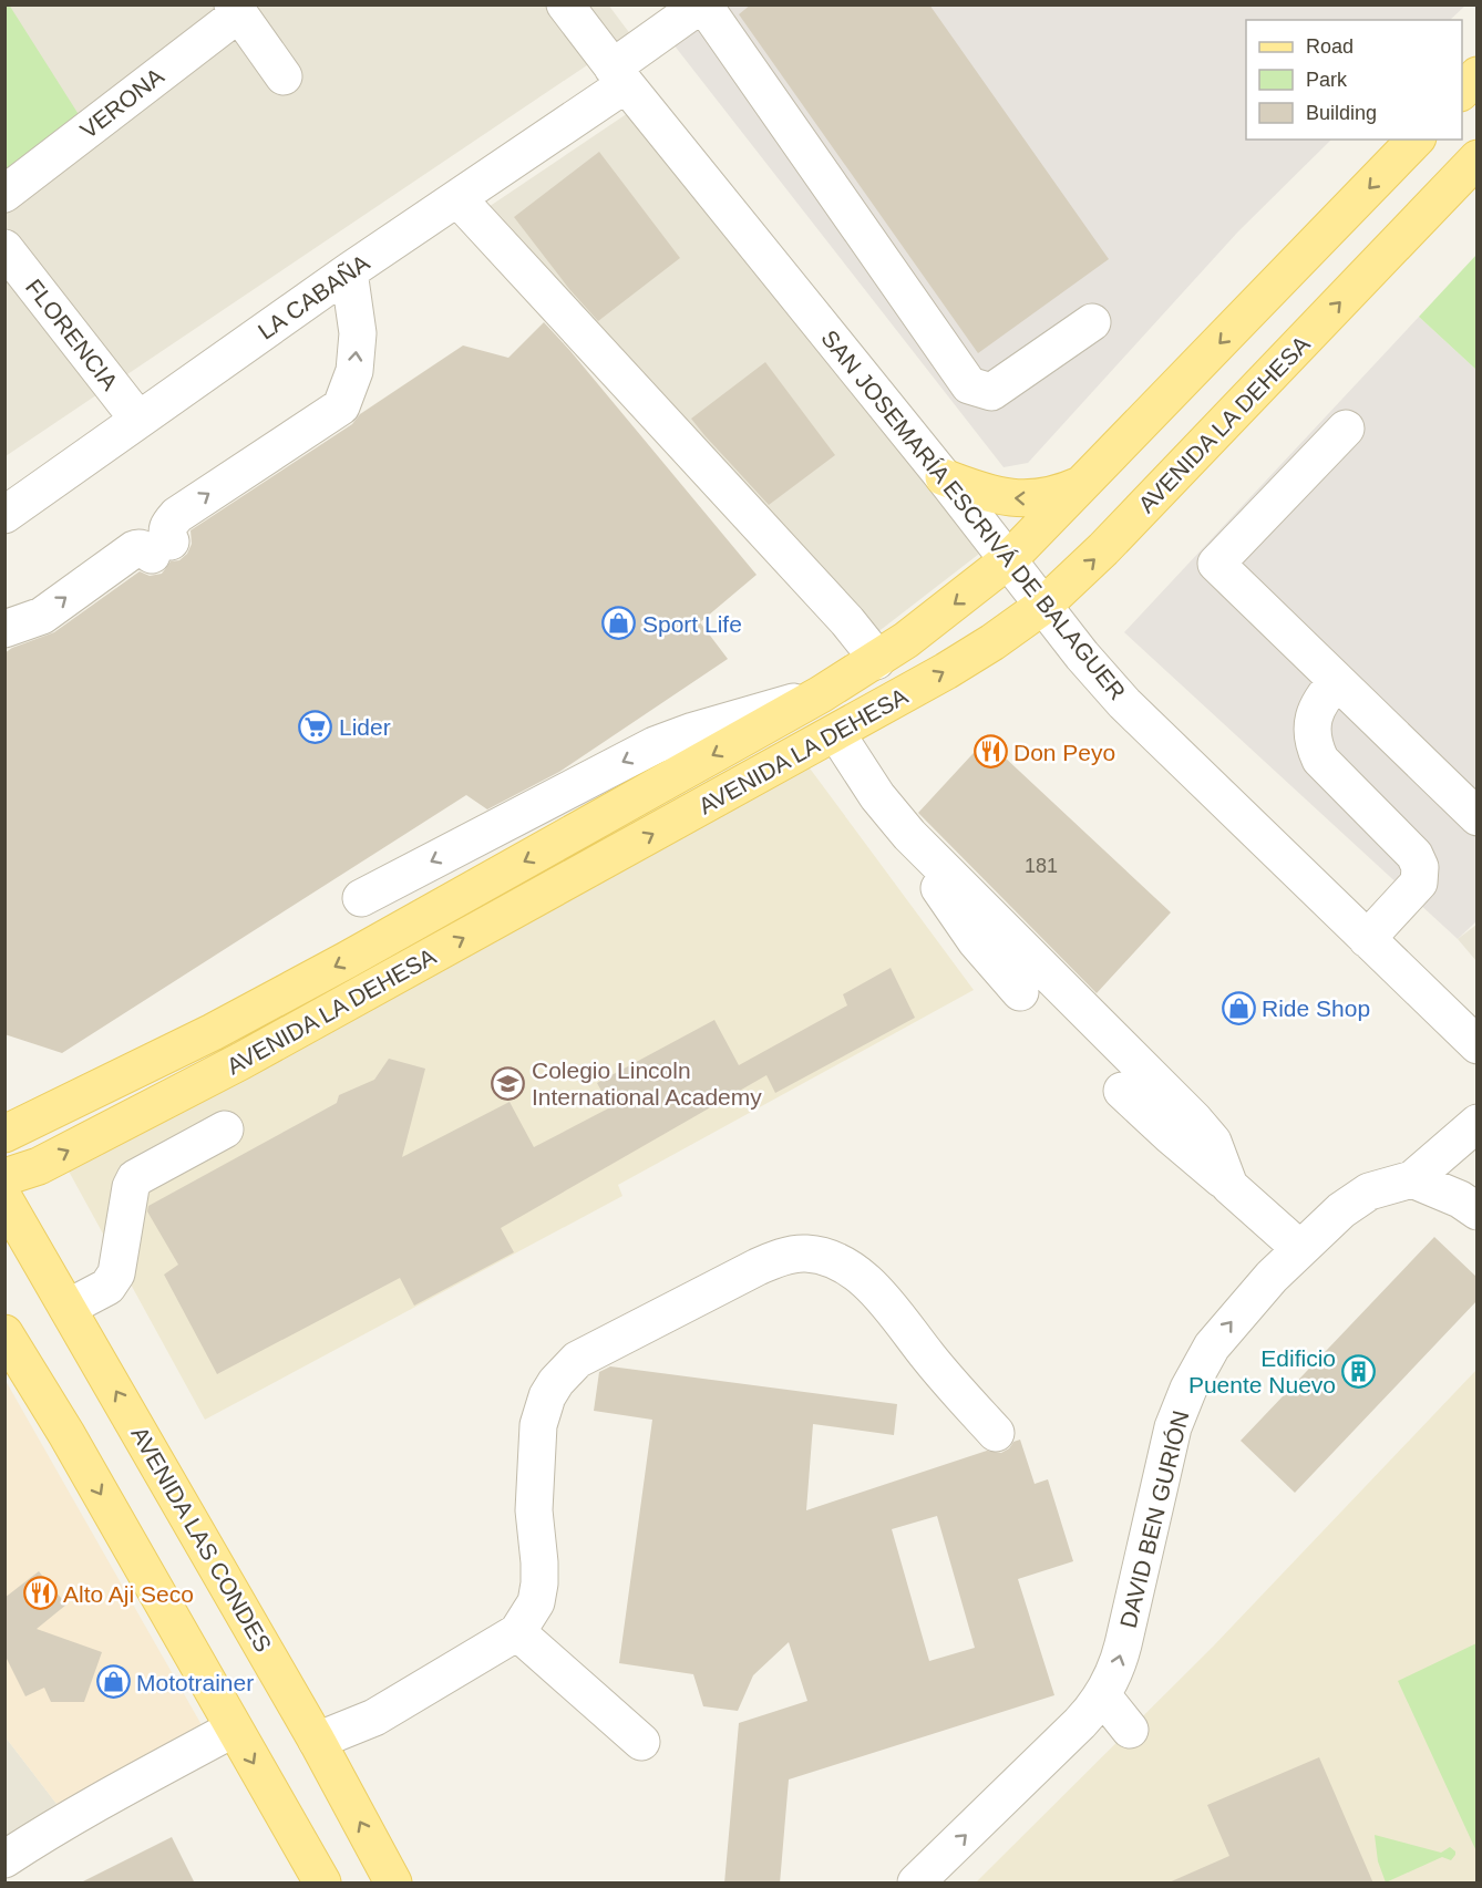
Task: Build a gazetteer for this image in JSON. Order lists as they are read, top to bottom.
{
  "streets": {
    "main road": ["AVENIDA LA DEHESA", "AVENIDA LAS CONDES"],
    "street": [
      "VERONA",
      "LA CABAÑA",
      "FLORENCIA",
      "SAN JOSEMARÍA ESCRIVÁ DE BALAGUER",
      "DAVID BEN GURIÓN"
    ]
  },
  "crossings": [
    ["LA CABAÑA", "FLORENCIA"],
    ["LA CABAÑA", "SAN JOSEMARÍA ESCRIVÁ DE BALAGUER"],
    ["AVENIDA LA DEHESA", "SAN JOSEMARÍA ESCRIVÁ DE BALAGUER"]
  ],
  "one_way": ["DAVID BEN GURIÓN"],
  "places": {
    "shop": ["Sport Life", "Ride Shop", "Mototrainer"],
    "supermarket": ["Lider"],
    "restaurant": ["Don Peyo", "Alto Aji Seco"],
    "school or university": ["Colegio Lincoln International Academy"],
    "building": ["Edificio Puente Nuevo"]
  },
  "house_numbers": ["181"],
  "legend": ["Road", "Park", "Building"]
}
